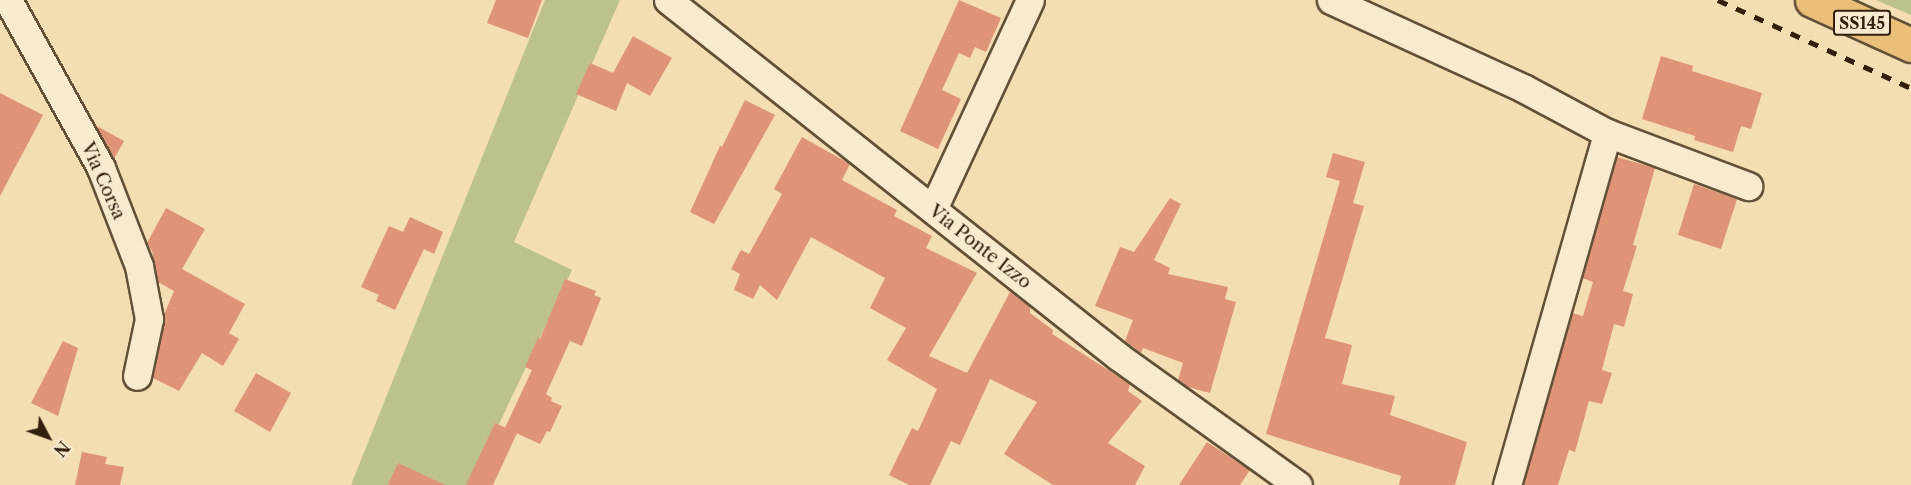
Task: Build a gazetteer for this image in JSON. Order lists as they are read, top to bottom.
{
  "streets": {
    "highway": ["SS145"],
    "street": ["Via Corsa", "Via Ponte Izzo"]
  },
  "north": "bottom right"
}
